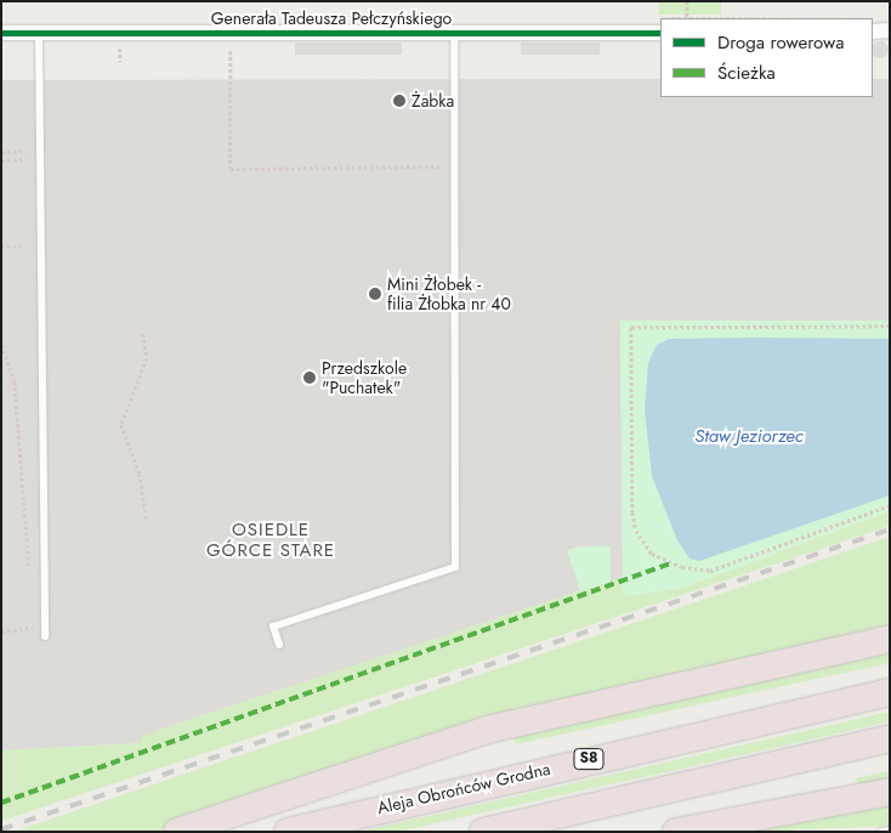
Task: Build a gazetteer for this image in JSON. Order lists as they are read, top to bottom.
{
  "streets": {
    "highway": ["S8", "Aleja Obrońców Grodna"],
    "street": ["Generała Tadeusza Pełczyńskiego"]
  },
  "districts": ["OSIEDLE GÓRCE STARE"],
  "water": ["Staw Jeziorzec"],
  "places": ["Żabka", "Mini Żłobek - filia Żłobka nr 40", "Przedszkole \"Puchatek\""],
  "legend": ["Droga rowerowa", "Ścieżka"]
}
